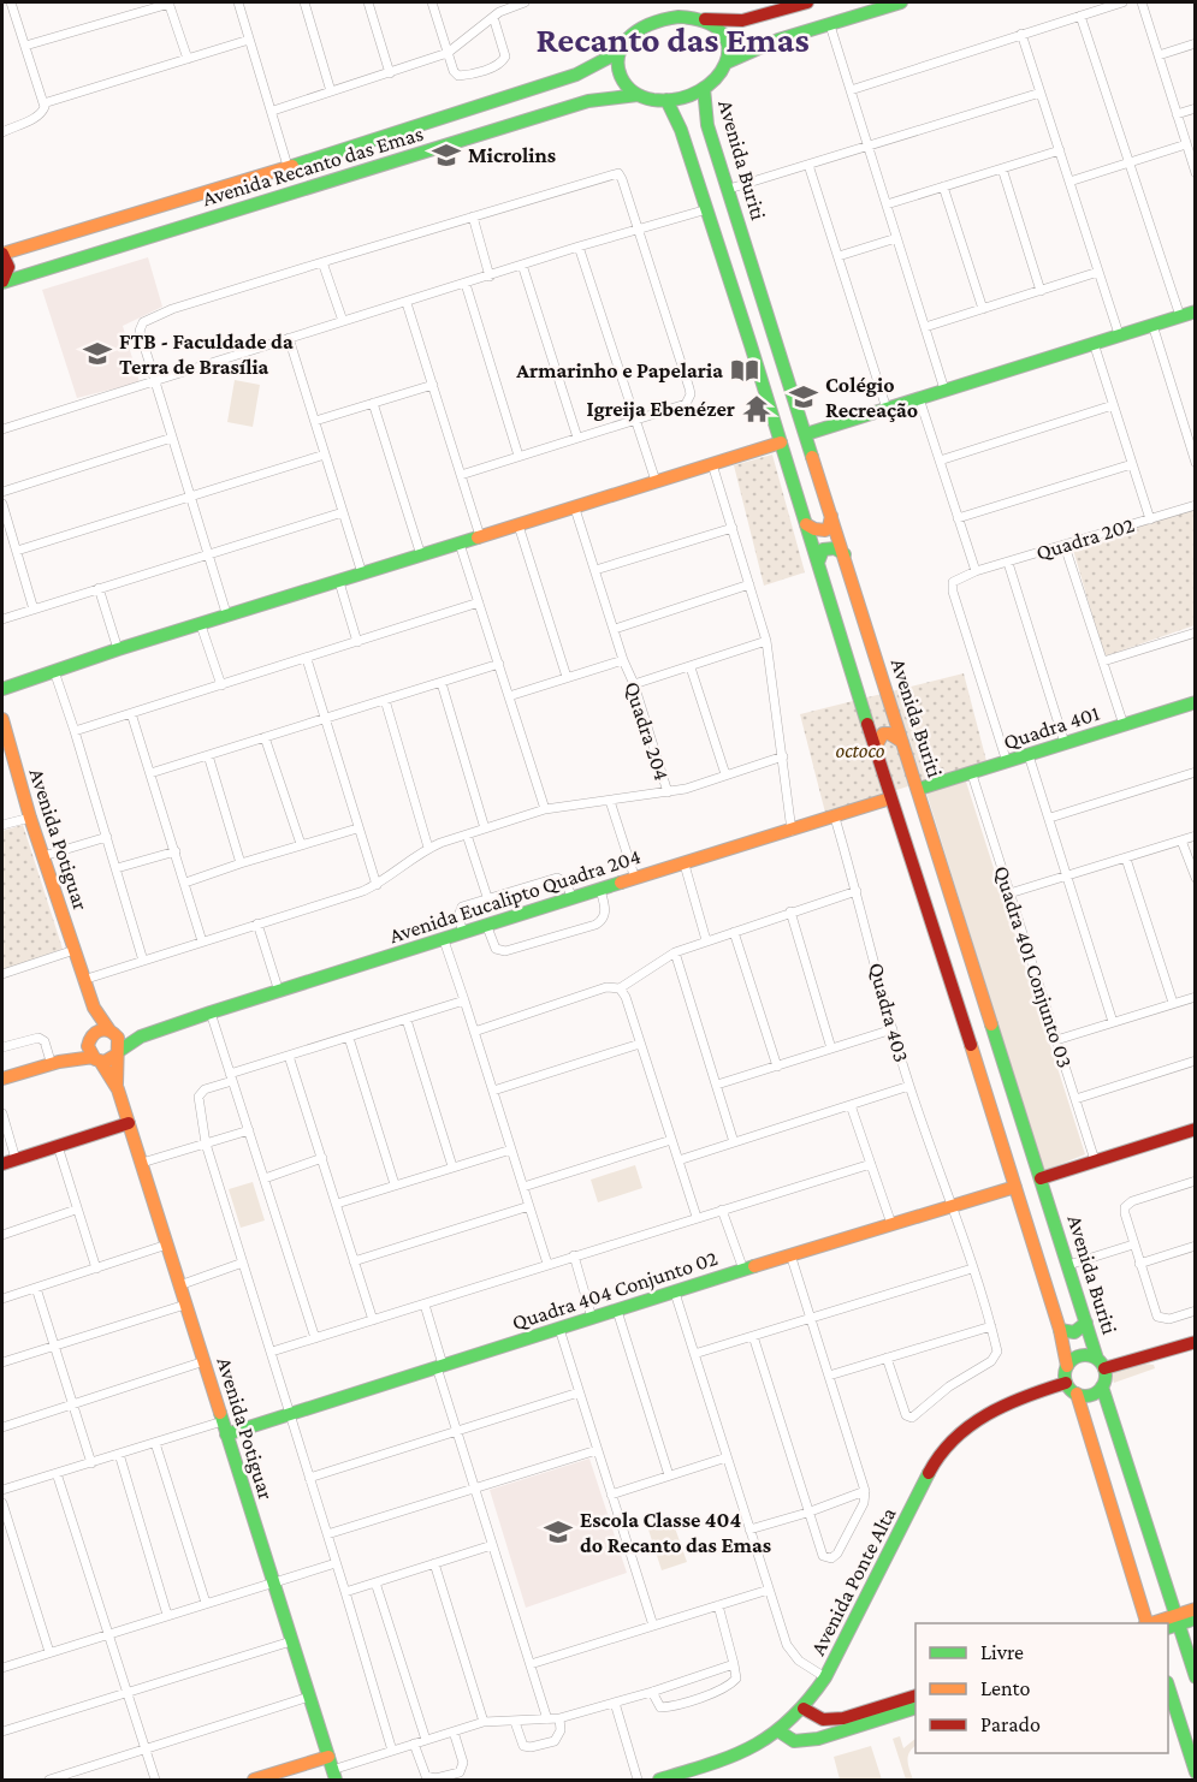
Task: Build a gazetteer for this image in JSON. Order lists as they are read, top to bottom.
{
  "streets": {
    "street": [
      "Avenida Buriti",
      "Avenida Recanto das Emas",
      "Quadra 202",
      "Quadra 401",
      "Quadra 204",
      "Avenida Potiguar",
      "Avenida Eucalipto Quadra 204",
      "Quadra 401 Conjunto 03",
      "Quadra 403",
      "Quadra 404 Conjunto 02",
      "Avenida Ponte Alta"
    ]
  },
  "crossings": [
    ["Avenida Buriti", "Avenida Recanto das Emas"],
    ["Avenida Buriti", "Quadra 401"],
    ["Avenida Buriti", "Avenida Ponte Alta"],
    ["Quadra 401", "Quadra 401 Conjunto 03"],
    ["Quadra 204", "Avenida Potiguar"],
    ["Avenida Potiguar", "Quadra 404 Conjunto 02"],
    ["Avenida Eucalipto Quadra 204", "Quadra 403"],
    ["Quadra 403", "Quadra 404 Conjunto 02"]
  ],
  "districts": ["Recanto das Emas"],
  "parks": ["octoco"],
  "places": {
    "school or university": [
      "Microlins",
      "FTB - Faculdade da Terra de Brasília",
      "Colégio Recreação",
      "Escola Classe 404 do Recanto das Emas"
    ],
    "library": ["Armarinho e Papelaria"],
    "temple": ["Igreija Ebenézer"]
  },
  "legend": ["Livre", "Lento", "Parado"]
}
